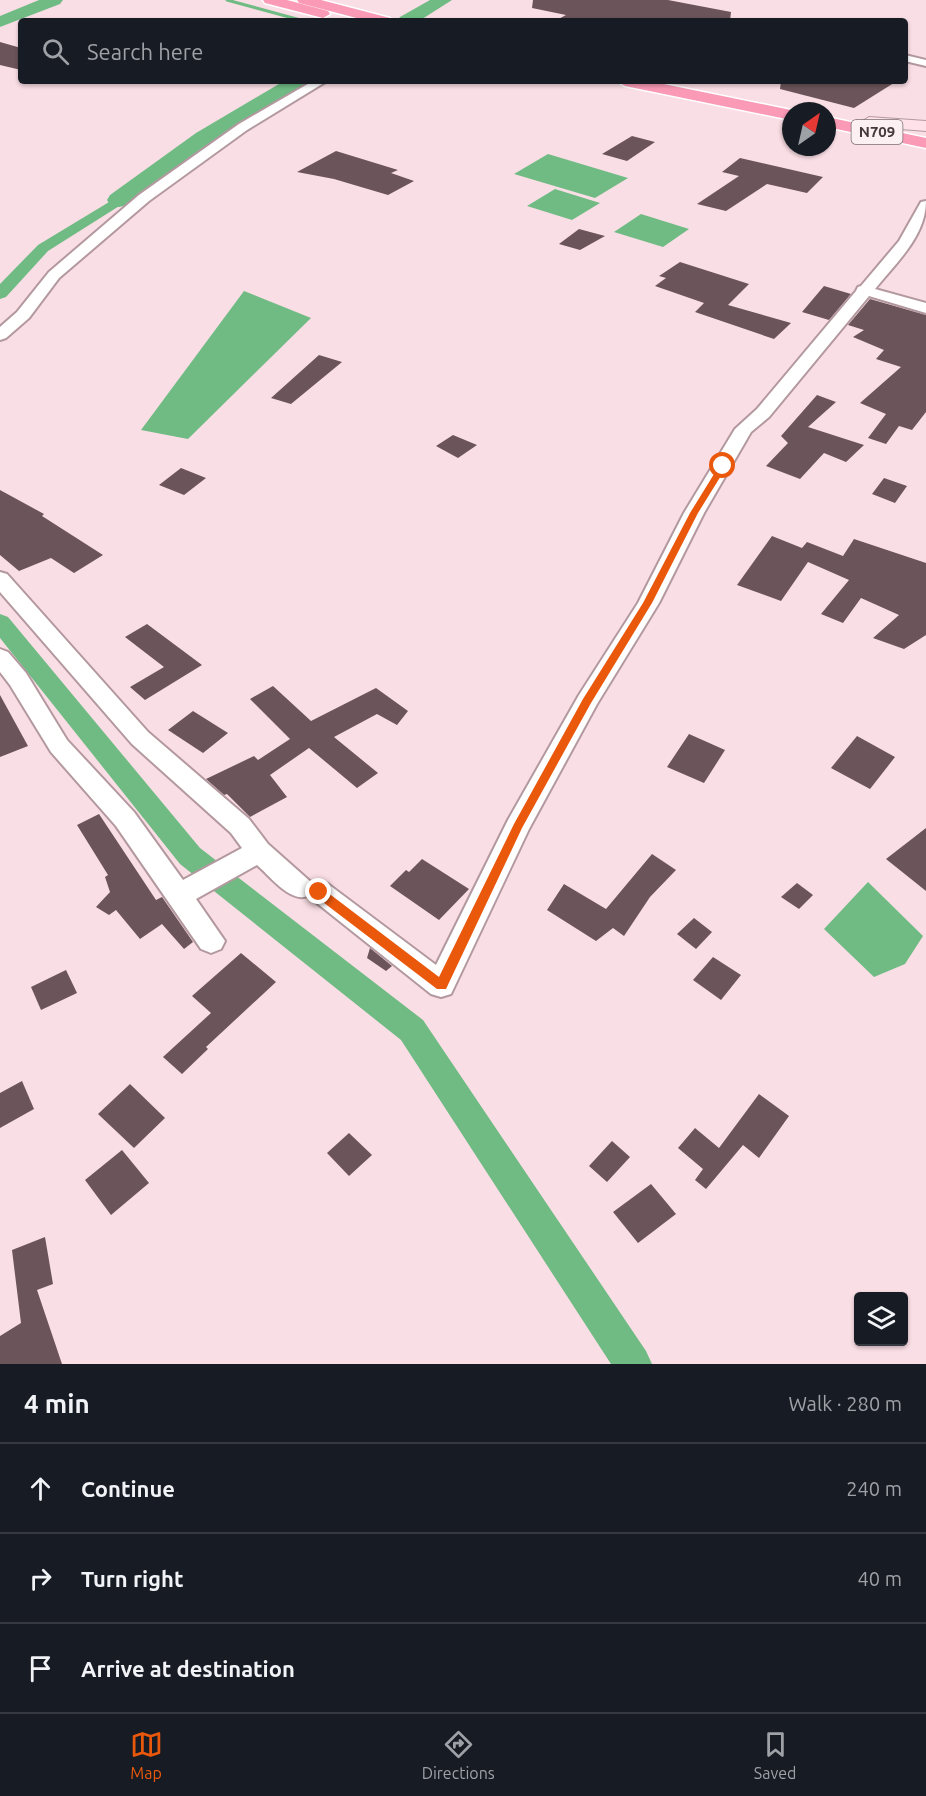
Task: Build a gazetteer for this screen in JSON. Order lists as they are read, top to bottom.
{
  "streets": {
    "highway": ["N709"]
  },
  "north": "top right",
  "page": {
    "search": "Search here",
    "heading": ["4 min", "Walk · 280 m"],
    "list": [
      ["Continue", "240 m"],
      ["Turn right", "40 m"],
      "Arrive at destination"
    ],
    "nav": ["Map", "Directions", "Saved"]
  }
}
